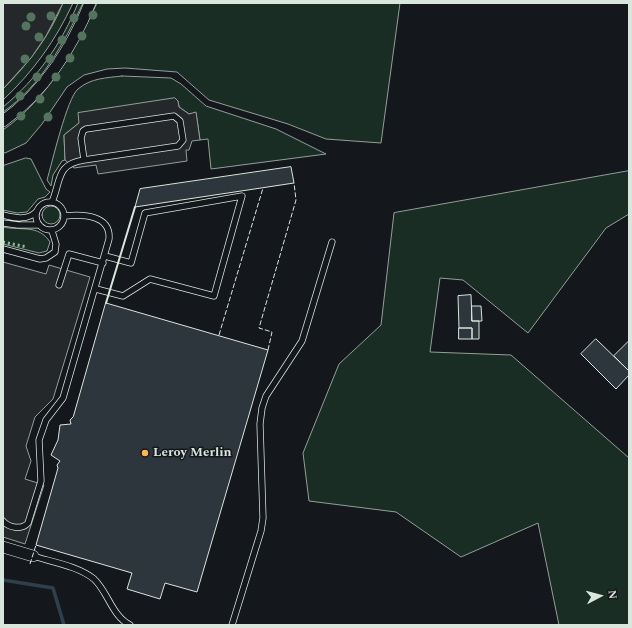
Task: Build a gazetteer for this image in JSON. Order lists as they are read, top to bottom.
{
  "places": ["Leroy Merlin"],
  "north": "right"
}
